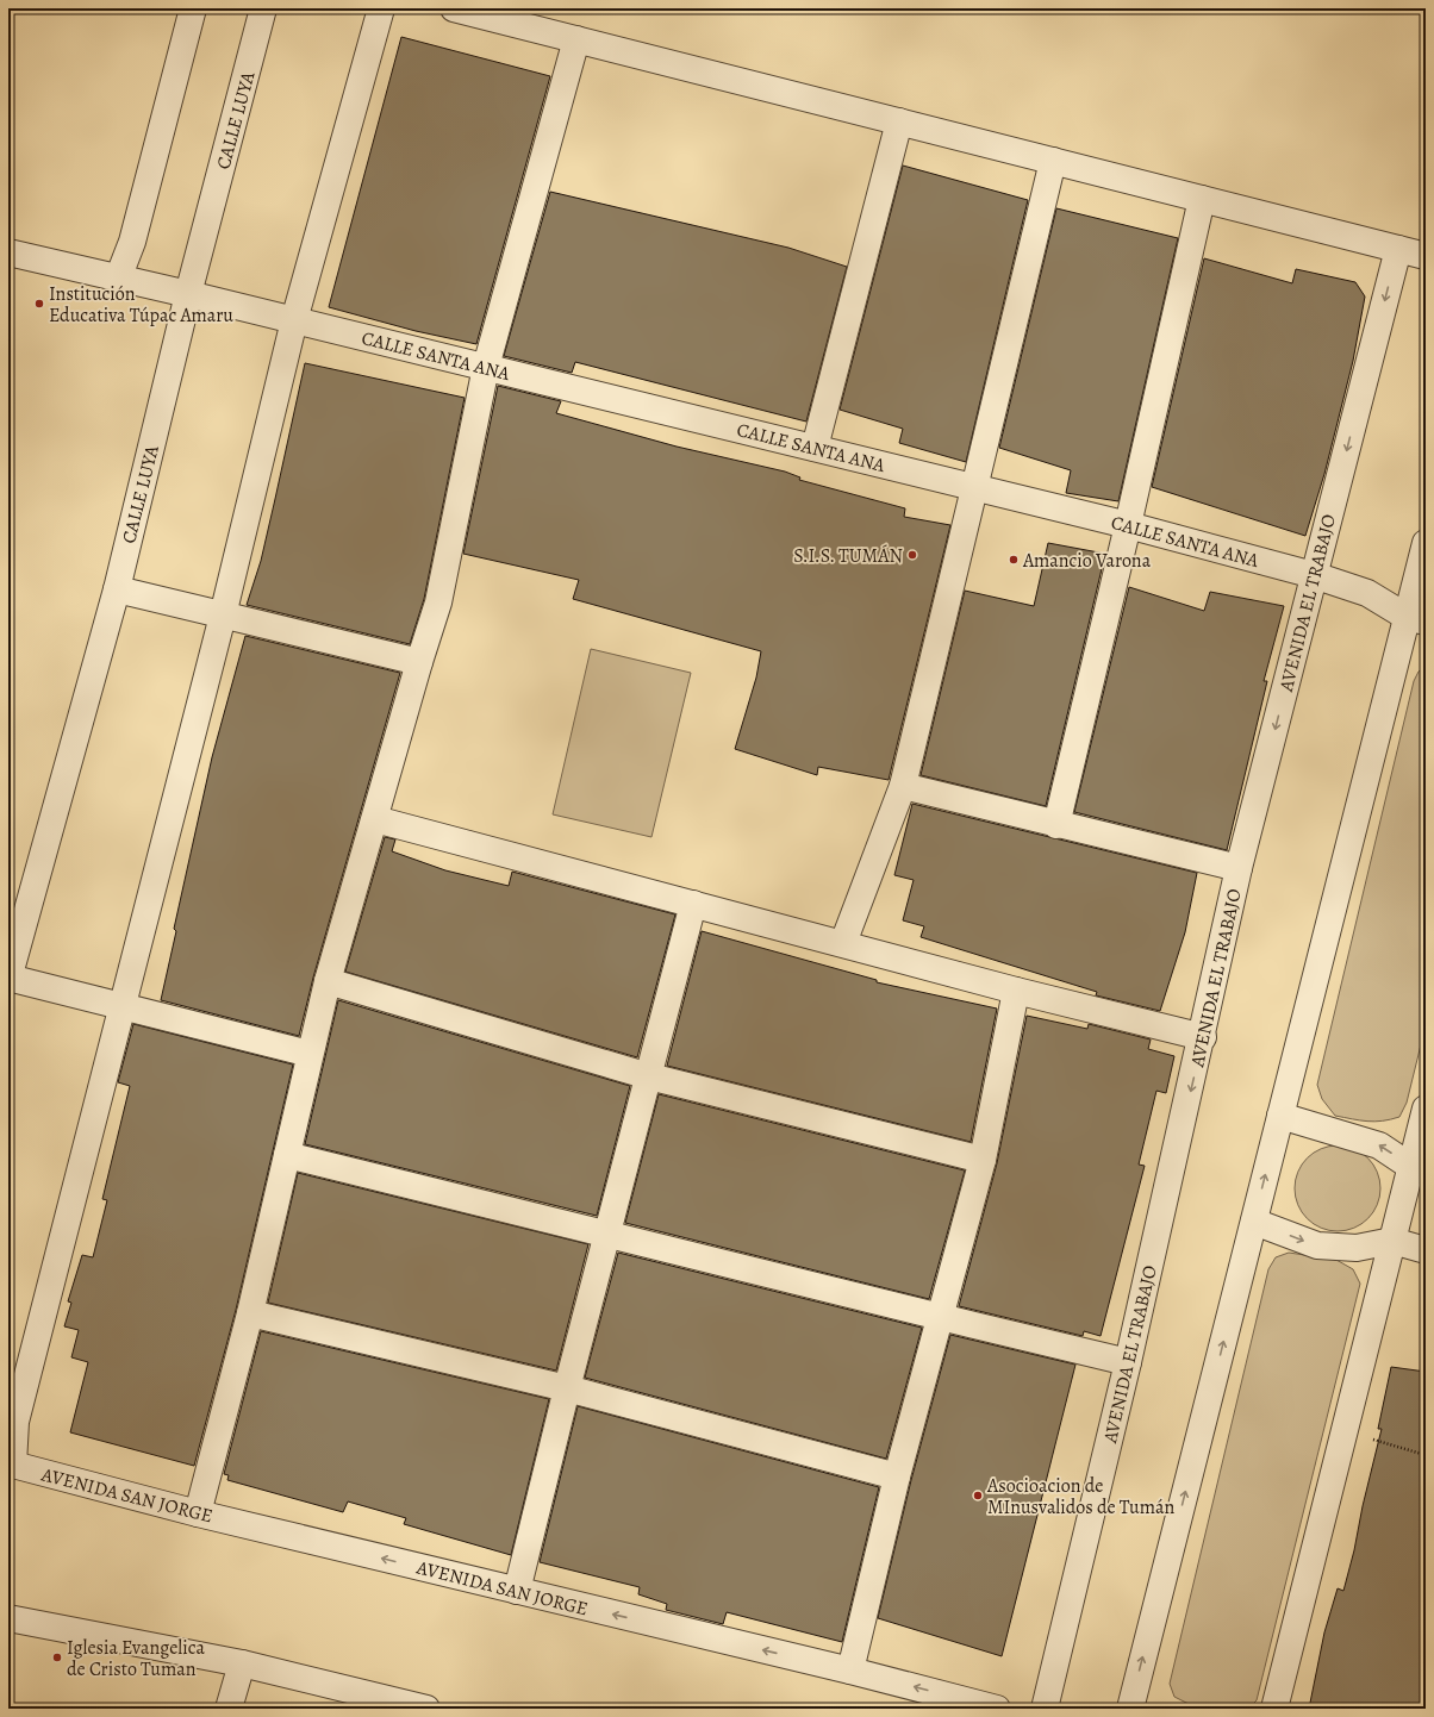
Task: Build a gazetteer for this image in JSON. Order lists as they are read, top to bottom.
{
  "streets": {
    "street": [
      "CALLE LUYA",
      "CALLE SANTA ANA",
      "AVENIDA EL TRABAJO",
      "AVENIDA SAN JORGE"
    ]
  },
  "crossings": [
    ["CALLE LUYA", "CALLE SANTA ANA"],
    ["CALLE SANTA ANA", "AVENIDA EL TRABAJO"]
  ],
  "places": [
    "Institución Educativa Túpac Amaru",
    "S.I.S. TUMÁN",
    "Amancio Varona",
    "Asocioacion de MInusvalidos de Tumán",
    "Iglesia Evangelica de Cristo Tuman"
  ]
}
